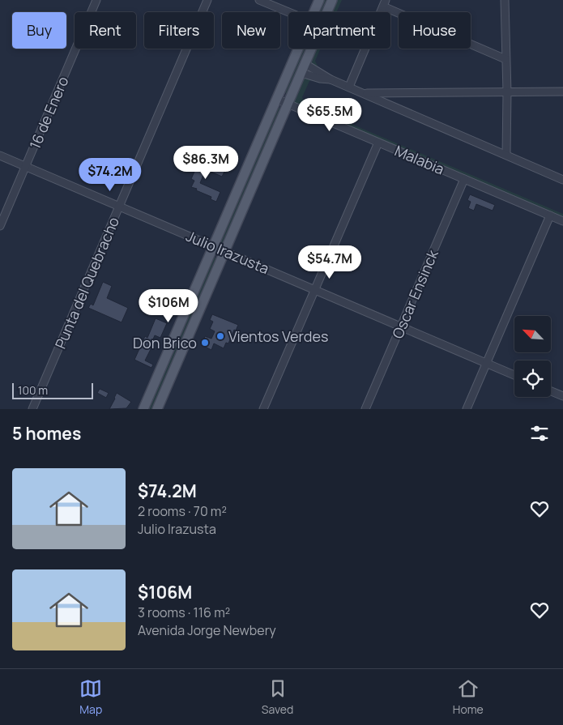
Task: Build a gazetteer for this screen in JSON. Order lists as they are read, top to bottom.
{
  "streets": {
    "street": [
      "16 de Enero",
      "Malabia",
      "Julio Irazusta",
      "Punta del Quebracho",
      "Oscar Ensinck"
    ]
  },
  "crossings": [
    ["16 de Enero", "Julio Irazusta"],
    ["Malabia", "Oscar Ensinck"],
    ["Julio Irazusta", "Punta del Quebracho"],
    ["Julio Irazusta", "Oscar Ensinck"]
  ],
  "places": ["Vientos Verdes", "Don Brico"],
  "scale_bar": "100 m",
  "north": "top left",
  "page": {
    "chip": [
      "Buy",
      "Rent",
      "Filters",
      "New",
      "Apartment",
      "House"
    ],
    "price": [
      "$65.5M",
      "$86.3M",
      "$74.2M",
      "$54.7M",
      "$106M"
    ],
    "scale": "100 m",
    "heading": "5 homes",
    "list": [
      {
        "name": "$74.2M",
        "note": "2 rooms · 70 m² · Julio Irazusta"
      },
      {
        "name": "$106M",
        "note": "3 rooms · 116 m² · Avenida Jorge Newbery"
      }
    ],
    "tabs": ["Map", "Saved", "Home"]
  }
}
